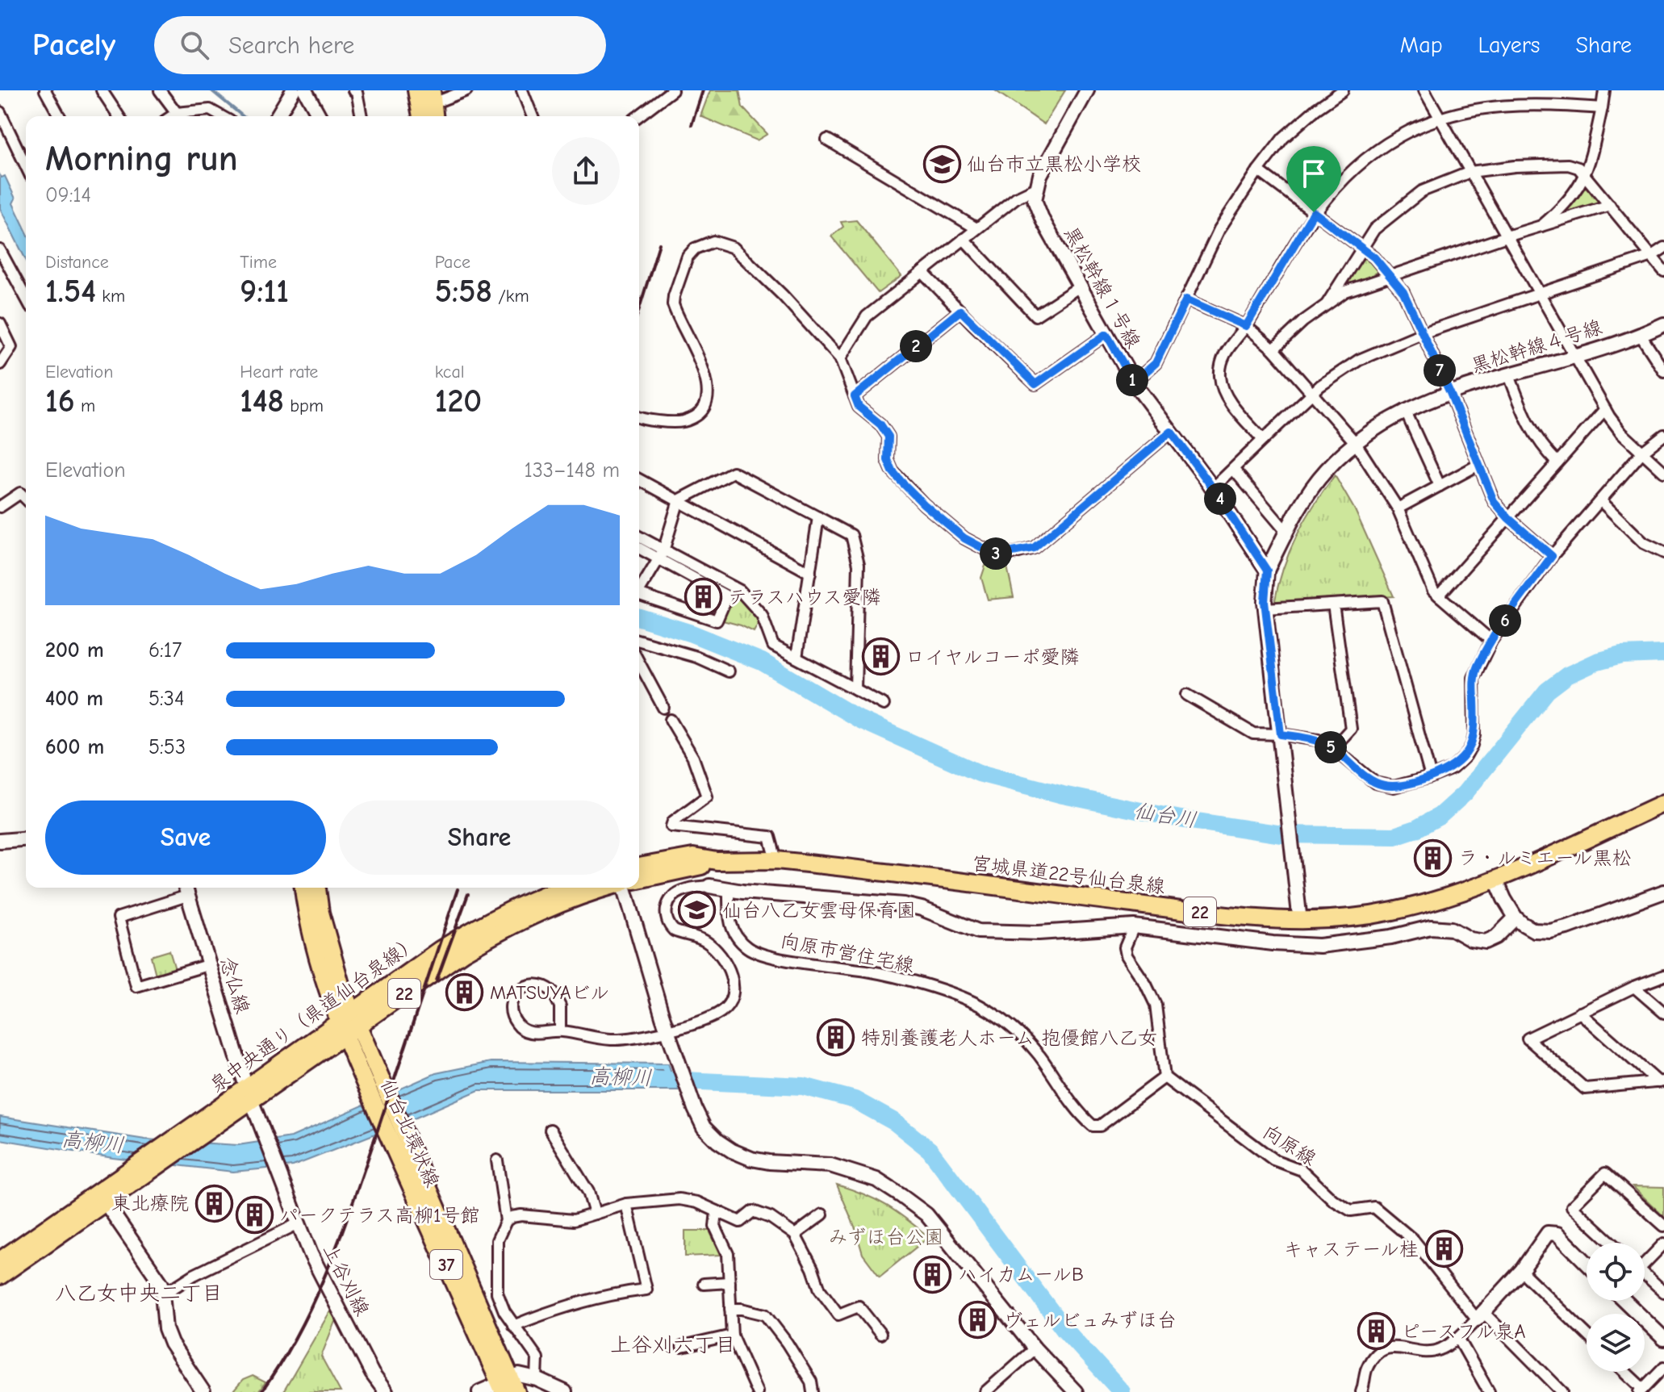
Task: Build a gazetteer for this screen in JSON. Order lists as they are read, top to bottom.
{
  "streets": {
    "main road": [
      "宮城県道22号仙台泉線",
      "22",
      "泉中央通り（県道仙台泉線）",
      "仙台北環状線",
      "37"
    ],
    "street": [
      "黒松幹線１号線",
      "黒松幹線４号線",
      "向原市営住宅線",
      "念仏線",
      "向原線",
      "上谷刈線"
    ]
  },
  "crossings": [
    ["黒松幹線１号線", "黒松幹線４号線"],
    ["22", "泉中央通り（県道仙台泉線）"],
    ["向原市営住宅線", "向原線"],
    ["念仏線", "泉中央通り（県道仙台泉線）"],
    ["念仏線", "上谷刈線"],
    ["泉中央通り（県道仙台泉線）", "仙台北環状線"]
  ],
  "districts": ["八乙女中央二丁目", "上谷刈六丁目"],
  "water": ["仙台川", "高柳川"],
  "parks": ["みずほ台公園"],
  "places": {
    "school or university": ["仙台市立黒松小学校", "仙台八乙女雲母保育園"],
    "building": [
      "テラスハウス愛隣",
      "ロイヤルコーポ愛隣",
      "ラ・ルミエール黒松",
      "MATSUYAビル",
      "特別養護老人ホーム 抱優館八乙女",
      "東北療院",
      "パークテラス高柳1号館",
      "キャステール桂",
      "ハイカムールB",
      "ヴェルビュみずほ台",
      "ピースフル泉A"
    ]
  },
  "page": {
    "header": "Pacely",
    "search": "Search here",
    "nav": ["Map", "Layers", "Share"],
    "heading": ["Morning run", "09:14"],
    "stats": [
      ["Distance", "1.54 km"],
      ["Time", "9:11"],
      ["Pace", "5:58 /km"],
      ["Elevation", "16 m"],
      ["Heart rate", "148 bpm"],
      ["kcal", "120"]
    ],
    "pins": [
      "2",
      "7",
      "1",
      "4",
      "3",
      "6",
      "5"
    ],
    "chart": ["Elevation", "133–148 m"],
    "list": [
      {
        "name": "200 m",
        "note": "6:17"
      },
      {
        "name": "400 m",
        "note": "5:34"
      },
      {
        "name": "600 m",
        "note": "5:53"
      }
    ],
    "buttons": ["Save", "Share"]
  }
}
